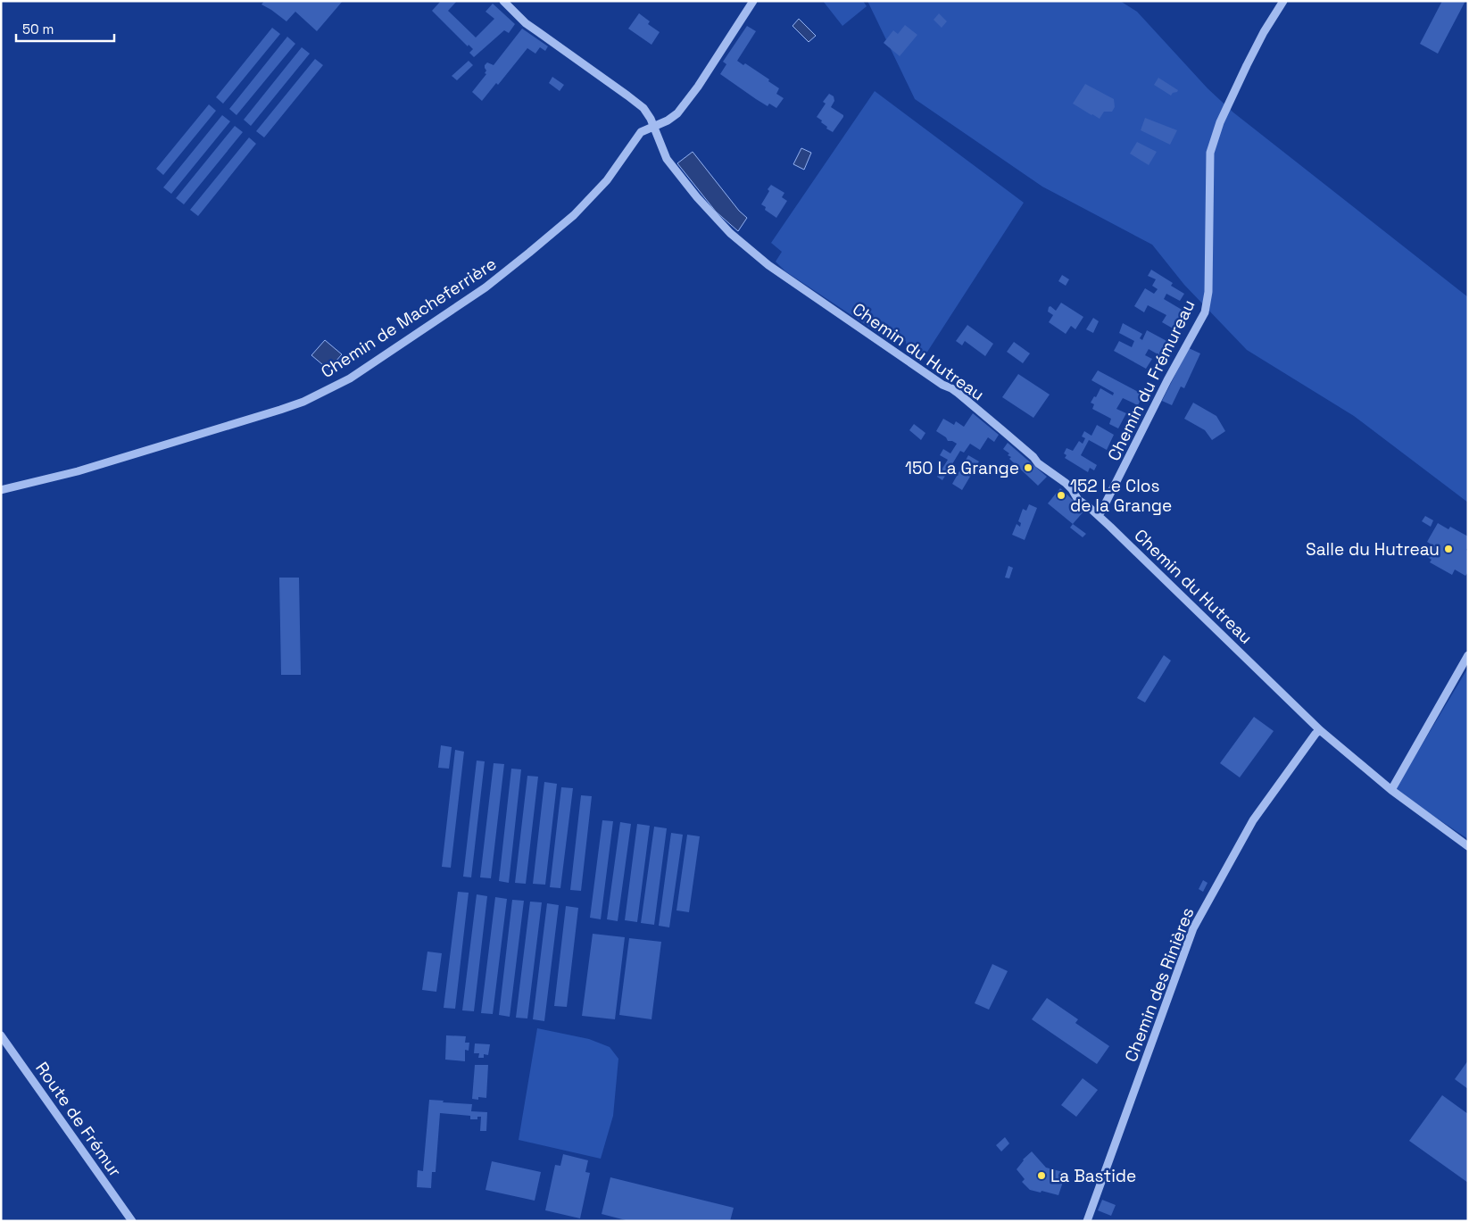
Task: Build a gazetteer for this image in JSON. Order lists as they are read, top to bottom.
{
  "streets": {
    "street": [
      "Chemin de Macheferrière",
      "Chemin du Hutreau",
      "Chemin du Frémureau",
      "Chemin des Rinières",
      "Route de Frémur"
    ]
  },
  "crossings": [
    ["Chemin de Macheferrière", "Chemin du Hutreau"],
    ["Chemin du Hutreau", "Chemin du Frémureau"],
    ["Chemin du Hutreau", "Chemin des Rinières"]
  ],
  "places": [
    "150 La Grange",
    "152 Le Clos de la Grange",
    "Salle du Hutreau",
    "La Bastide"
  ],
  "scale_bar": "50 m"
}
